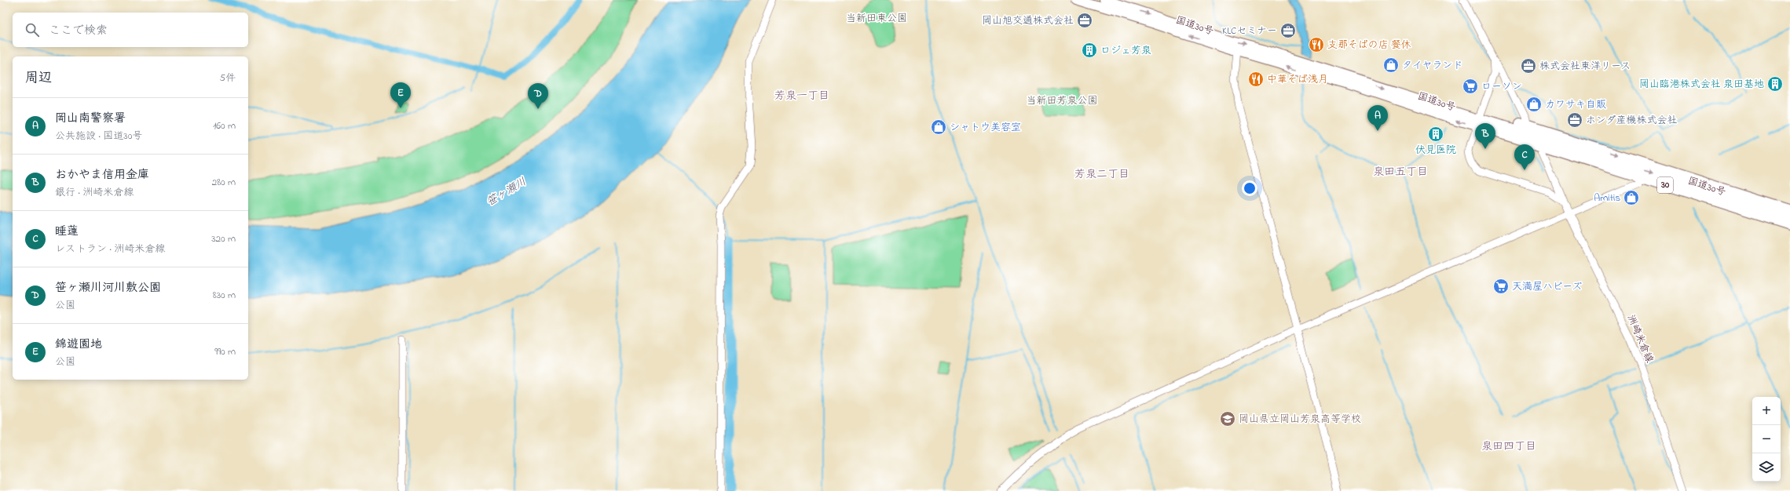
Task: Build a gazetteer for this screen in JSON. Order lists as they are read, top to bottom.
{
  "streets": {
    "highway": ["国道30号", "30"],
    "street": ["洲崎米倉線"]
  },
  "districts": [
    "芳泉一丁目",
    "泉田五丁目",
    "芳泉二丁目",
    "泉田四丁目"
  ],
  "water": ["笹ヶ瀬川"],
  "parks": ["当新田東公園", "当新田芳泉公園"],
  "places": {
    "office": [
      "岡山旭交通株式会社",
      "KLCセミナー",
      "株式会社東洋リース",
      "ホンダ産機株式会社"
    ],
    "restaurant": ["支那そばの店 餐休", "中華そば浅月"],
    "building": ["ロジェ芳泉", "岡山臨港株式会社 泉田基地", "伏見医院"],
    "shop": [
      "タイヤランド",
      "カワサキ自販",
      "シャトウ美容室",
      "Amitis"
    ],
    "supermarket": ["ローソン", "天満屋ハピーズ"],
    "school or university": ["岡山県立岡山芳泉高等学校"]
  },
  "page": {
    "search": "ここで検索",
    "heading": ["周辺", "5件"],
    "pins": [
      "E",
      "D",
      "A",
      "B",
      "C"
    ],
    "list": [
      {
        "mark": "A",
        "name": "岡山南警察署",
        "note": "公共施設 · 国道30号",
        "value": "160 m"
      },
      {
        "mark": "B",
        "name": "おかやま信用金庫",
        "note": "銀行 · 洲崎米倉線",
        "value": "280 m"
      },
      {
        "mark": "C",
        "name": "睡蓮",
        "note": "レストラン · 洲崎米倉線",
        "value": "320 m"
      },
      {
        "mark": "D",
        "name": "笹ヶ瀬川河川敷公園",
        "note": "公園",
        "value": "830 m"
      },
      {
        "mark": "E",
        "name": "錦遊園地",
        "note": "公園",
        "value": "990 m"
      }
    ],
    "map_buttons": ["+", "−"]
  }
}
